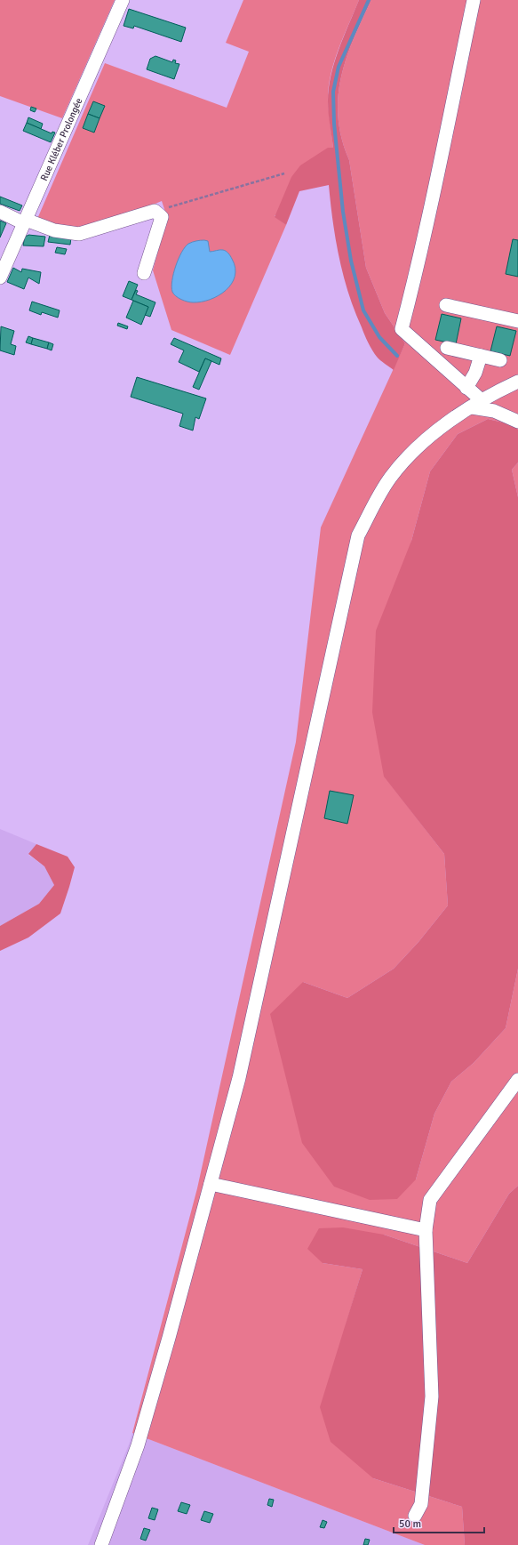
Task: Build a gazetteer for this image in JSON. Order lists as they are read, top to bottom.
{
  "streets": {
    "street": ["Rue Kléber Prolongée"]
  },
  "scale_bar": "50 m"
}
